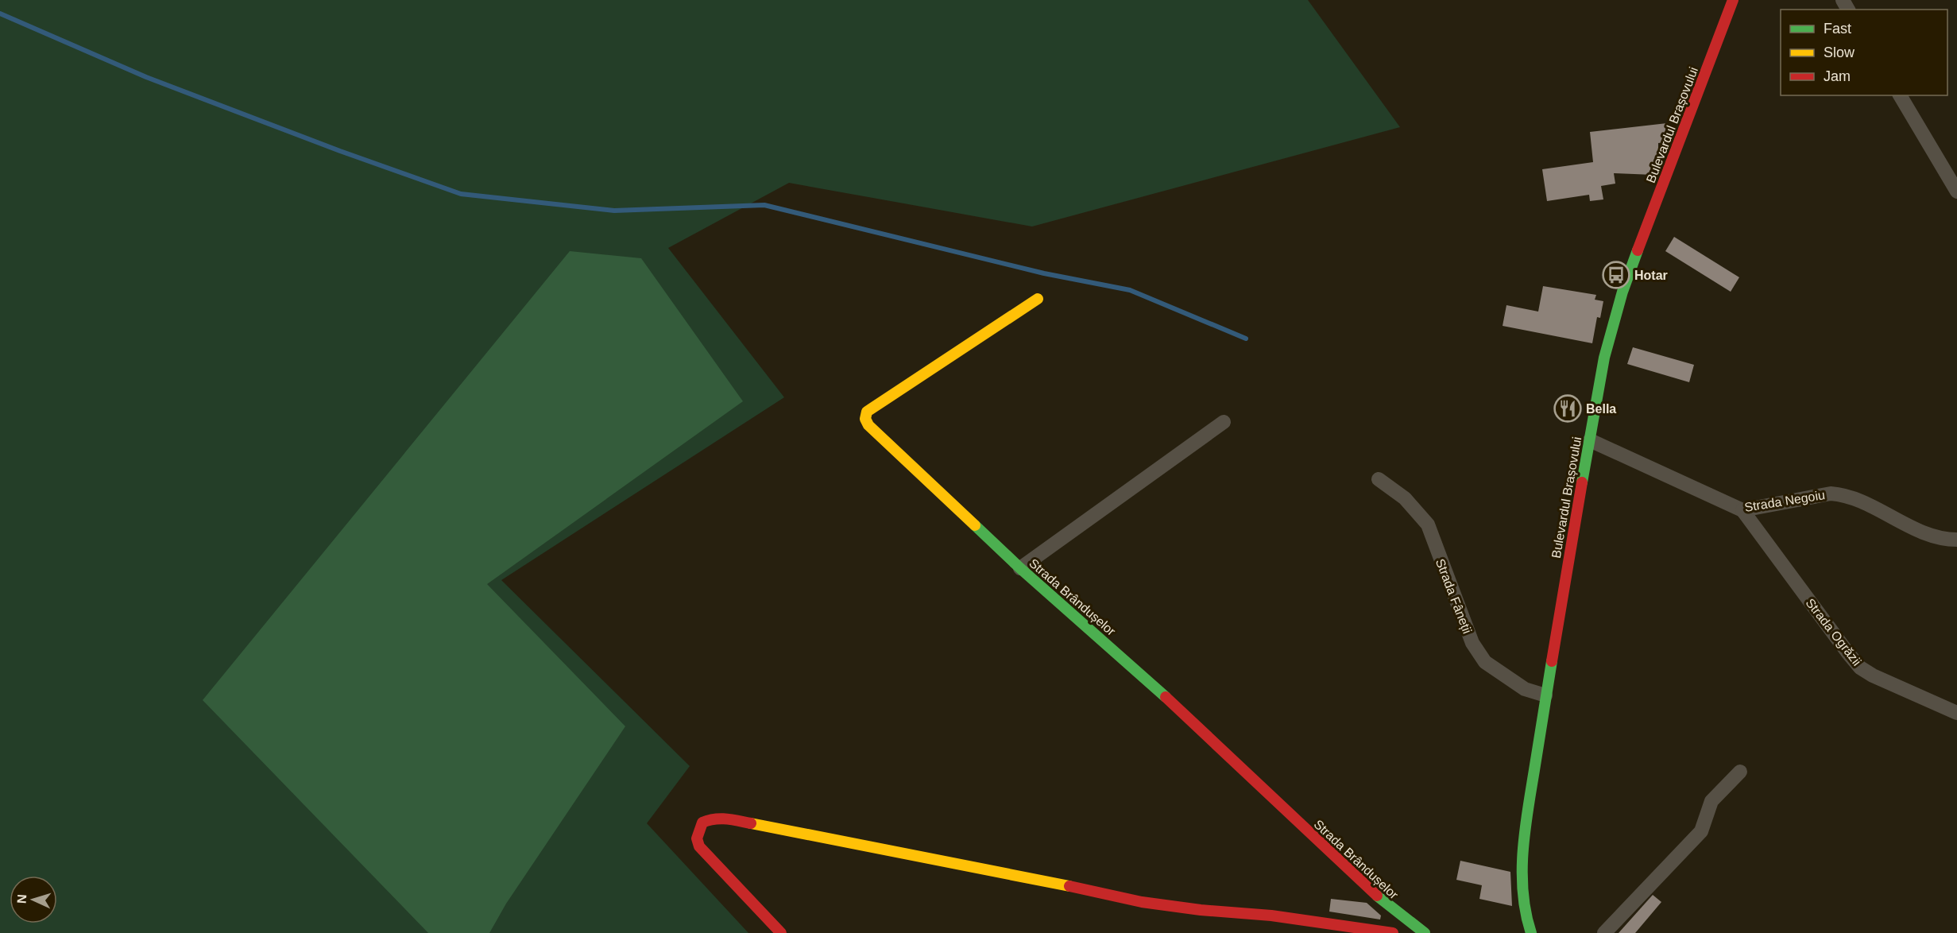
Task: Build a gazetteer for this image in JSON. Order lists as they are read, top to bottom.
{
  "streets": {
    "street": [
      "Bulevardul Brașovului",
      "Strada Negoiu",
      "Strada Fâneții",
      "Strada Brândușelor",
      "Strada Ogrăzii"
    ]
  },
  "crossings": [
    ["Bulevardul Brașovului", "Strada Negoiu"],
    ["Bulevardul Brașovului", "Strada Fâneții"],
    ["Strada Negoiu", "Strada Ogrăzii"]
  ],
  "places": {
    "bus stop": ["Hotar"],
    "restaurant": ["Bella"]
  },
  "legend": ["Fast", "Slow", "Jam"],
  "north": "left"
}
